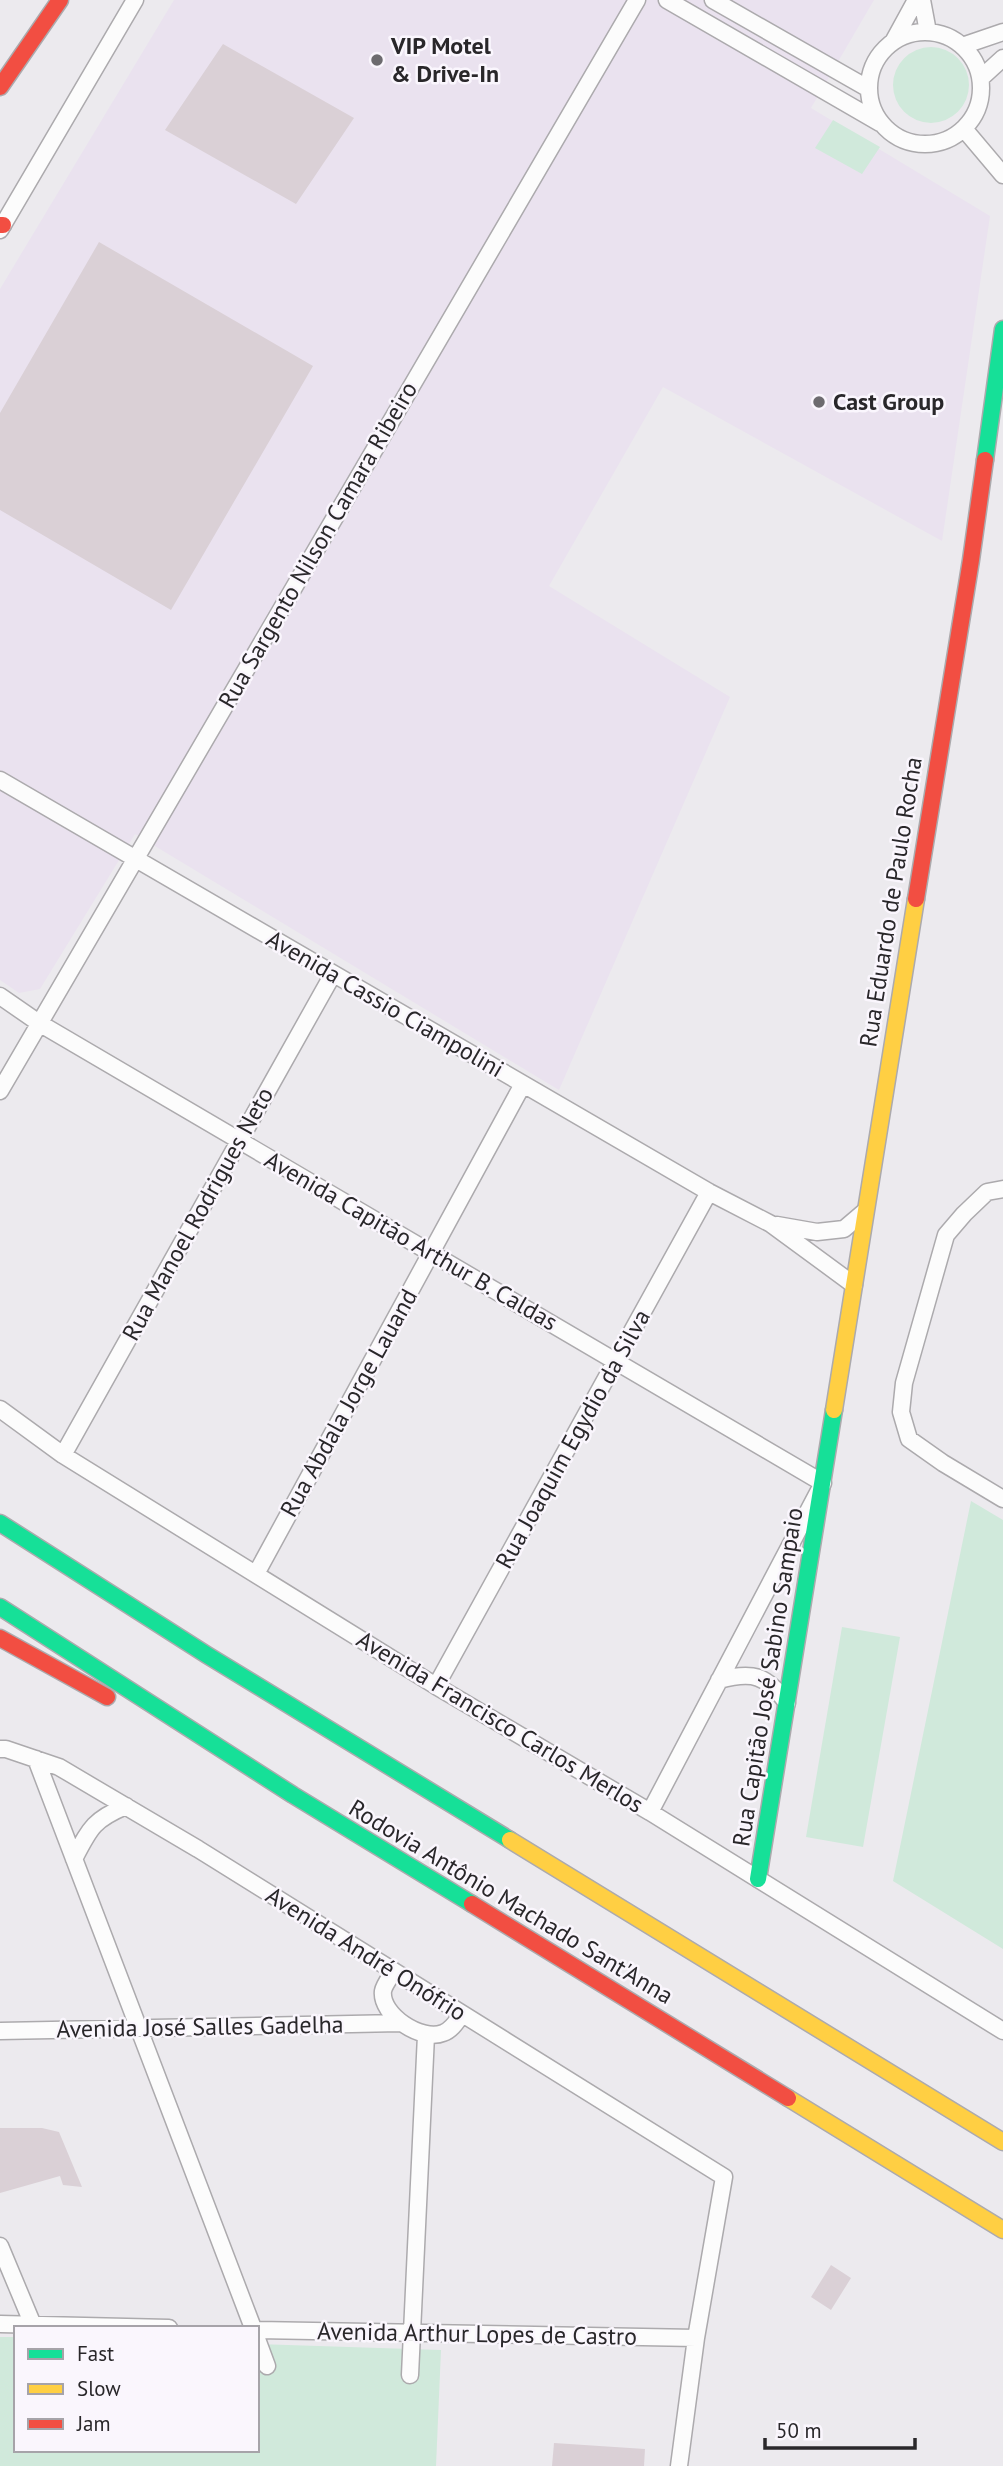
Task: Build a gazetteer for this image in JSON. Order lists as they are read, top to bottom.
{
  "streets": {
    "main road": ["Rua Eduardo de Paulo Rocha", "Rua Capitão José Sabino Sampaio", "Rodovia Antônio Machado Sant'Anna"],
    "street": [
      "Rua Sargento Nilson Camara Ribeiro",
      "Avenida Cassio Ciampolini",
      "Rua Manoel Rodrigues Neto",
      "Avenida Capitão Arthur B. Caldas",
      "Rua Abdala Jorge Lauand",
      "Rua Joaquim Egydio da Silva",
      "Avenida Francisco Carlos Merlos",
      "Avenida André Onófrio",
      "Avenida José Salles Gadelha",
      "Avenida Arthur Lopes de Castro"
    ]
  },
  "crossings": [
    ["Rua Sargento Nilson Camara Ribeiro", "Avenida Cassio Ciampolini"],
    ["Rua Sargento Nilson Camara Ribeiro", "Avenida Capitão Arthur B. Caldas"],
    ["Rua Eduardo de Paulo Rocha", "Avenida Capitão Arthur B. Caldas"],
    ["Rua Eduardo de Paulo Rocha", "Rua Capitão José Sabino Sampaio"],
    ["Avenida Cassio Ciampolini", "Rua Manoel Rodrigues Neto"],
    ["Avenida Cassio Ciampolini", "Rua Abdala Jorge Lauand"],
    ["Avenida Cassio Ciampolini", "Rua Joaquim Egydio da Silva"],
    ["Rua Manoel Rodrigues Neto", "Avenida Capitão Arthur B. Caldas"],
    ["Rua Manoel Rodrigues Neto", "Avenida Francisco Carlos Merlos"],
    ["Avenida Capitão Arthur B. Caldas", "Rua Abdala Jorge Lauand"],
    ["Avenida Capitão Arthur B. Caldas", "Rua Joaquim Egydio da Silva"],
    ["Avenida Capitão Arthur B. Caldas", "Rua Capitão José Sabino Sampaio"],
    ["Rua Abdala Jorge Lauand", "Avenida Francisco Carlos Merlos"],
    ["Rua Joaquim Egydio da Silva", "Avenida Francisco Carlos Merlos"],
    ["Rua Capitão José Sabino Sampaio", "Avenida Francisco Carlos Merlos"],
    ["Avenida André Onófrio", "Avenida Arthur Lopes de Castro"]
  ],
  "places": ["VIP Motel & Drive-In", "Cast Group"],
  "legend": ["Fast", "Slow", "Jam"],
  "scale_bar": "50 m"
}
